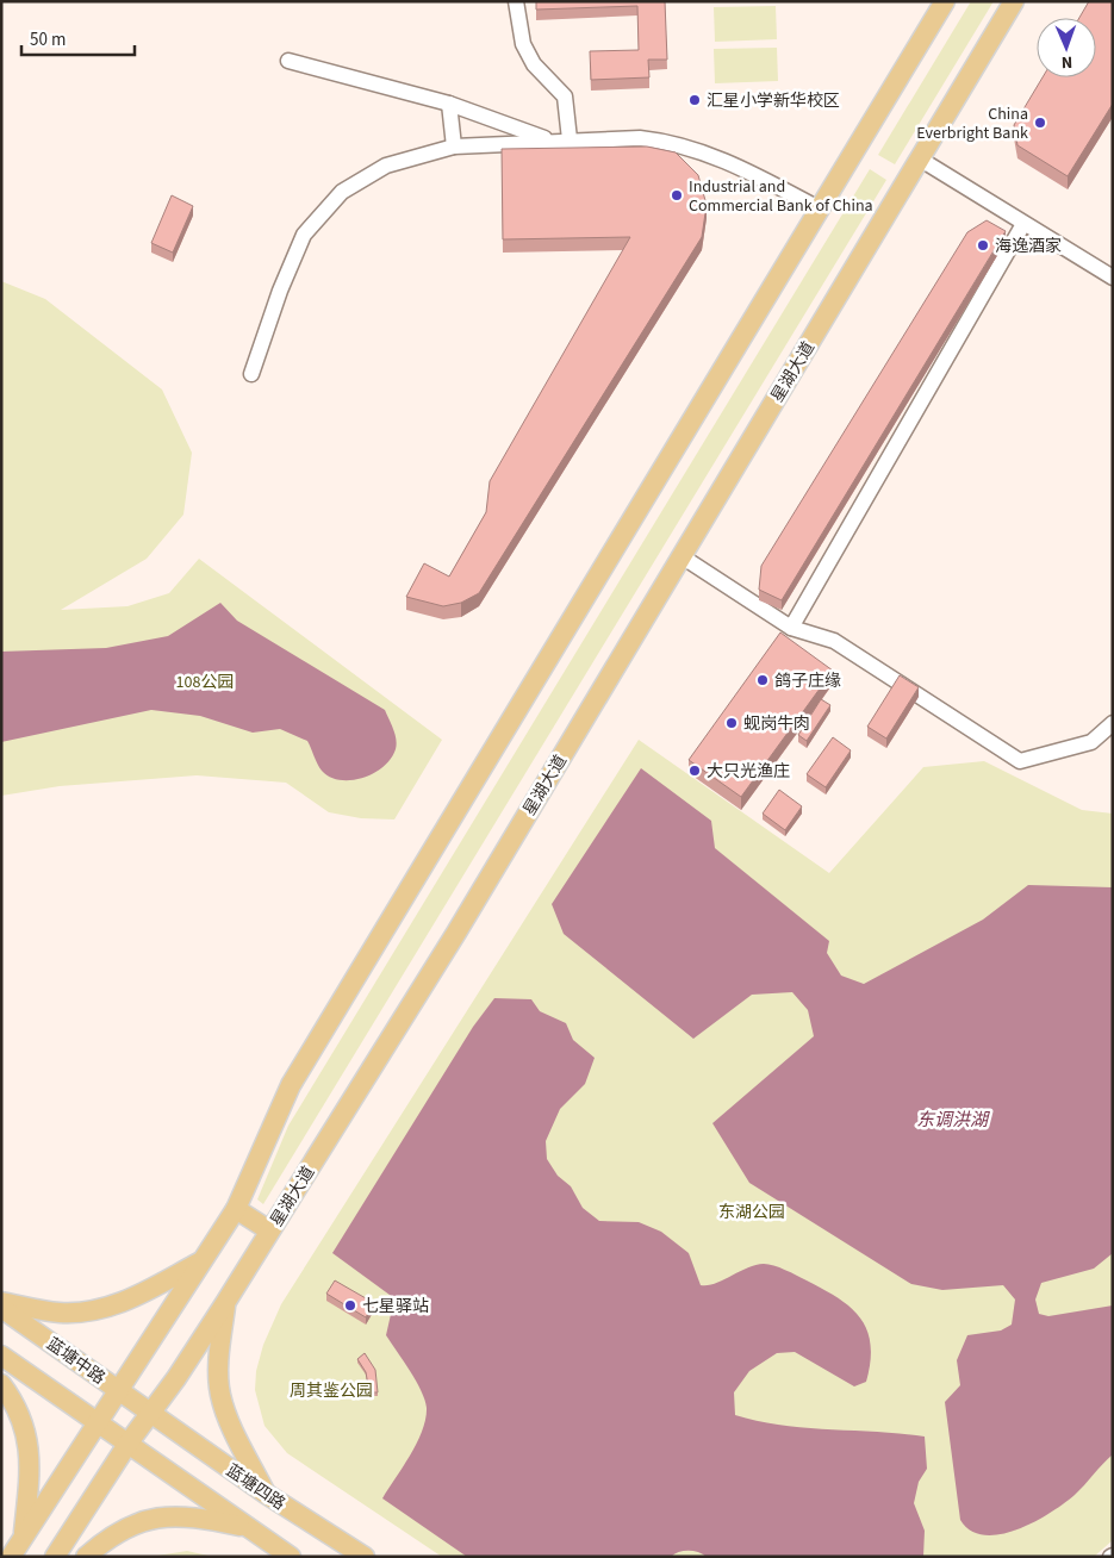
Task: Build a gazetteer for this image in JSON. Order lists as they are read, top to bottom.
{
  "streets": {
    "main road": ["星湖大道", "蓝塘中路", "蓝塘四路"]
  },
  "crossings": [
    ["星湖大道", "蓝塘中路"],
    ["星湖大道", "蓝塘四路"],
    ["蓝塘中路", "蓝塘四路"]
  ],
  "water": ["东调洪湖"],
  "parks": ["108公园", "东湖公园", "周其鉴公园"],
  "places": [
    "汇星小学新华校区",
    "China Everbright Bank",
    "Industrial and Commercial Bank of China",
    "海逸酒家",
    "鸽子庄缘",
    "蚬岗牛肉",
    "大只光渔庄",
    "七星驿站"
  ],
  "scale_bar": "50 m",
  "north": "bottom"
}
